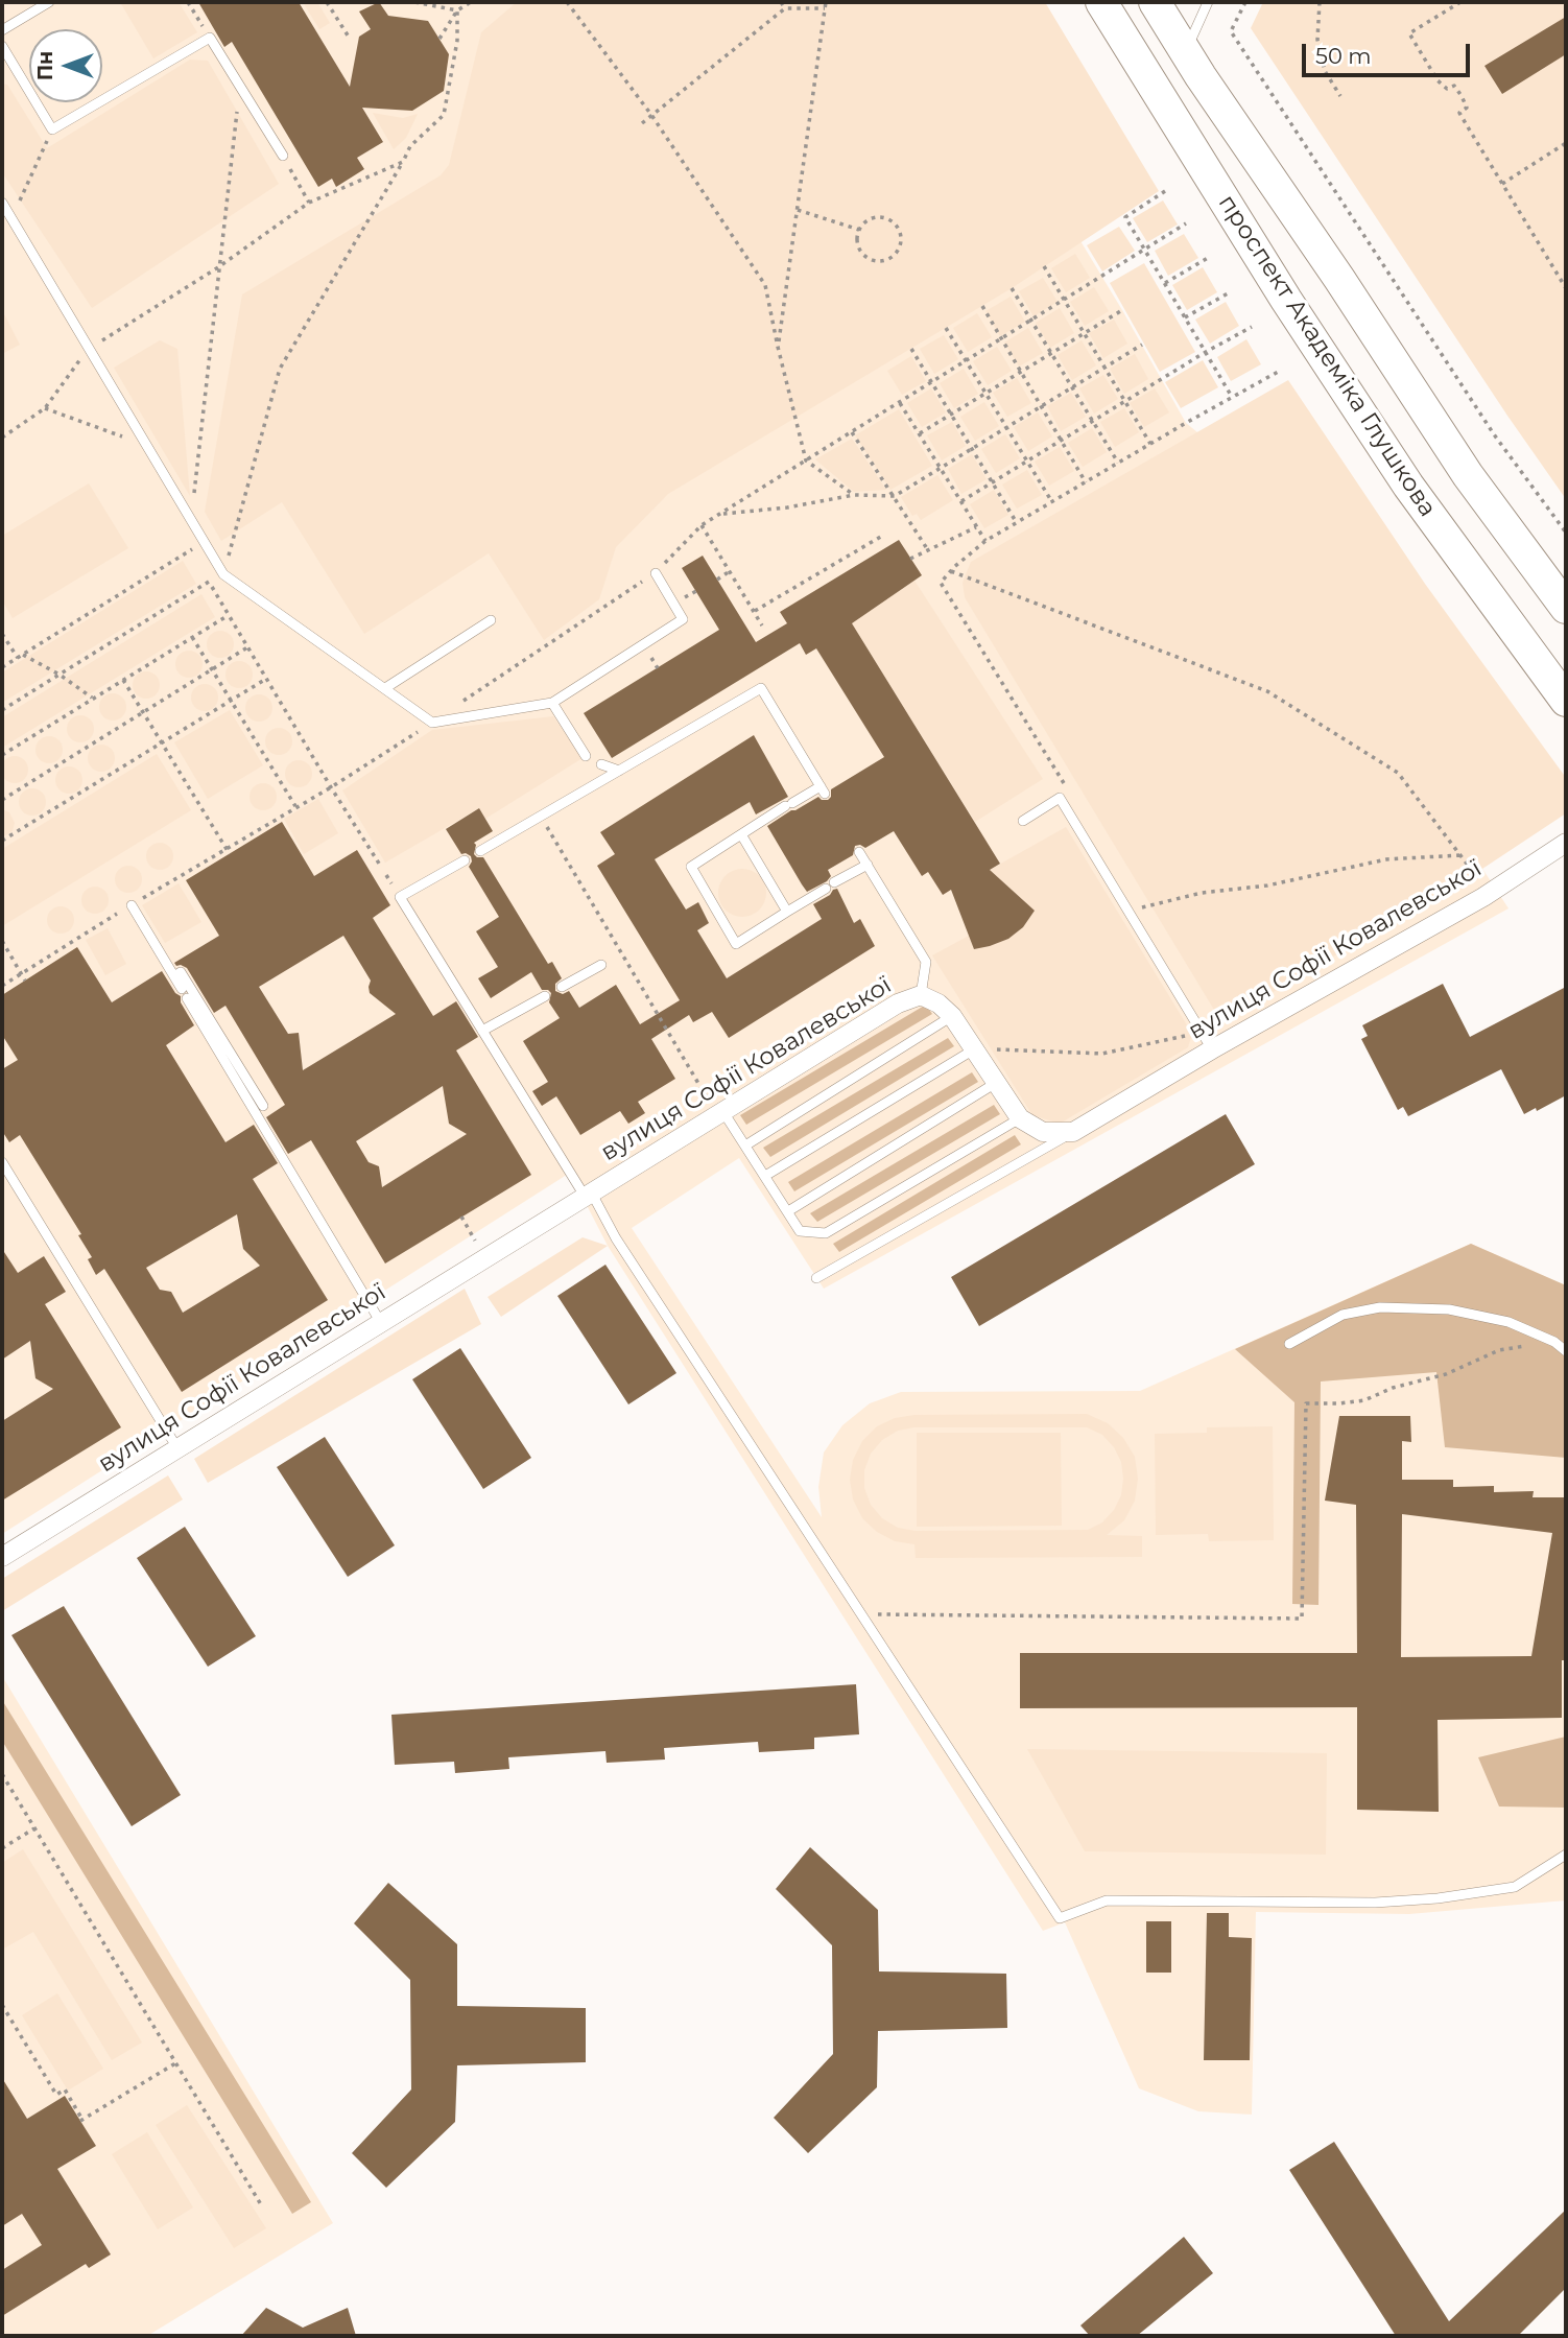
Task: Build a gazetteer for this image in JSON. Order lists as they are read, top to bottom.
{
  "streets": {
    "highway": ["проспект Академіка Глушкова"],
    "street": ["вулиця Софії Ковалевської"]
  },
  "scale_bar": "50 m",
  "north": "left"
}
